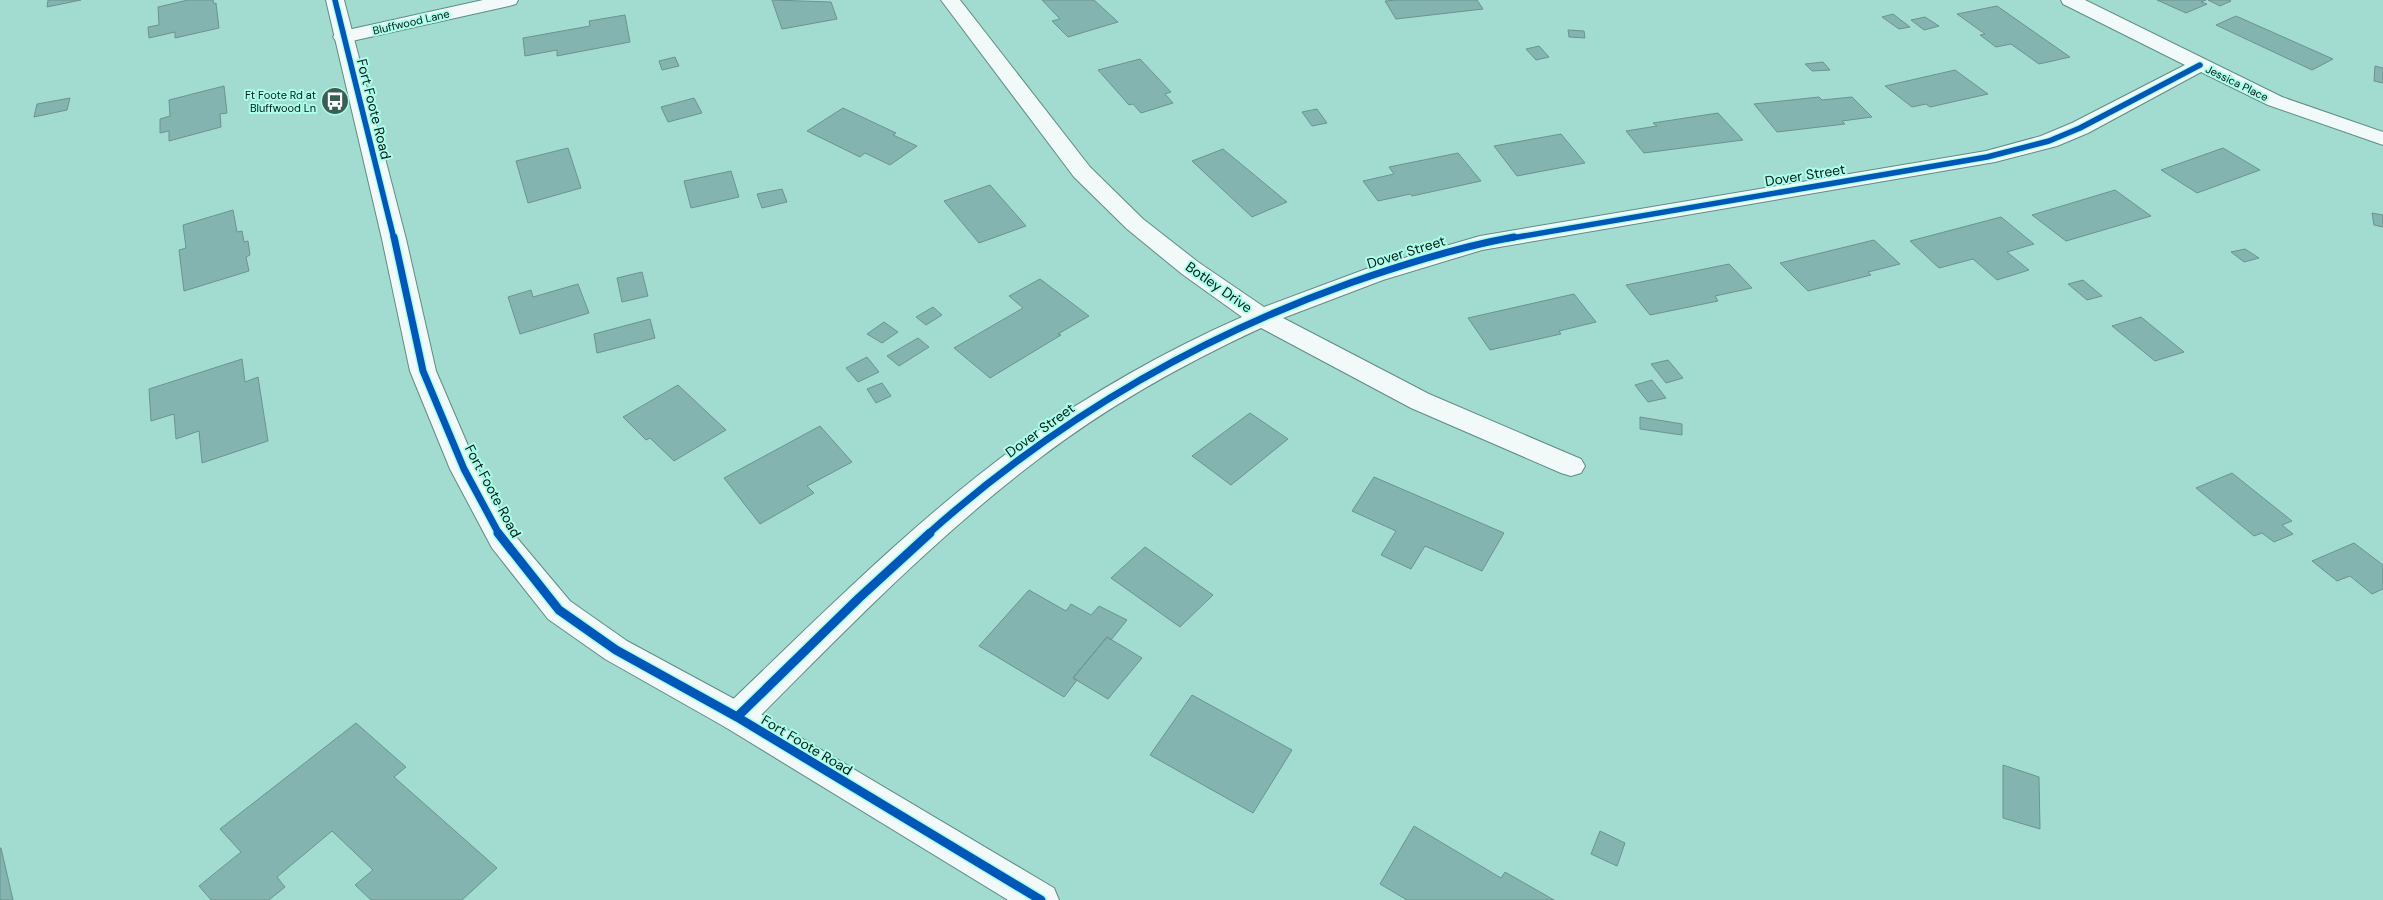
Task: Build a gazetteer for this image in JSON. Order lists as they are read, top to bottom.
{
  "streets": {
    "street": [
      "Bluffwood Lane",
      "Jessica Place",
      "Fort Foote Road",
      "Dover Street",
      "Botley Drive"
    ]
  },
  "crossings": [
    ["Bluffwood Lane", "Fort Foote Road"],
    ["Jessica Place", "Dover Street"],
    ["Fort Foote Road", "Dover Street"],
    ["Dover Street", "Botley Drive"]
  ],
  "places": {
    "bus stop": ["Ft Foote Rd at Bluffwood Ln"]
  }
}
